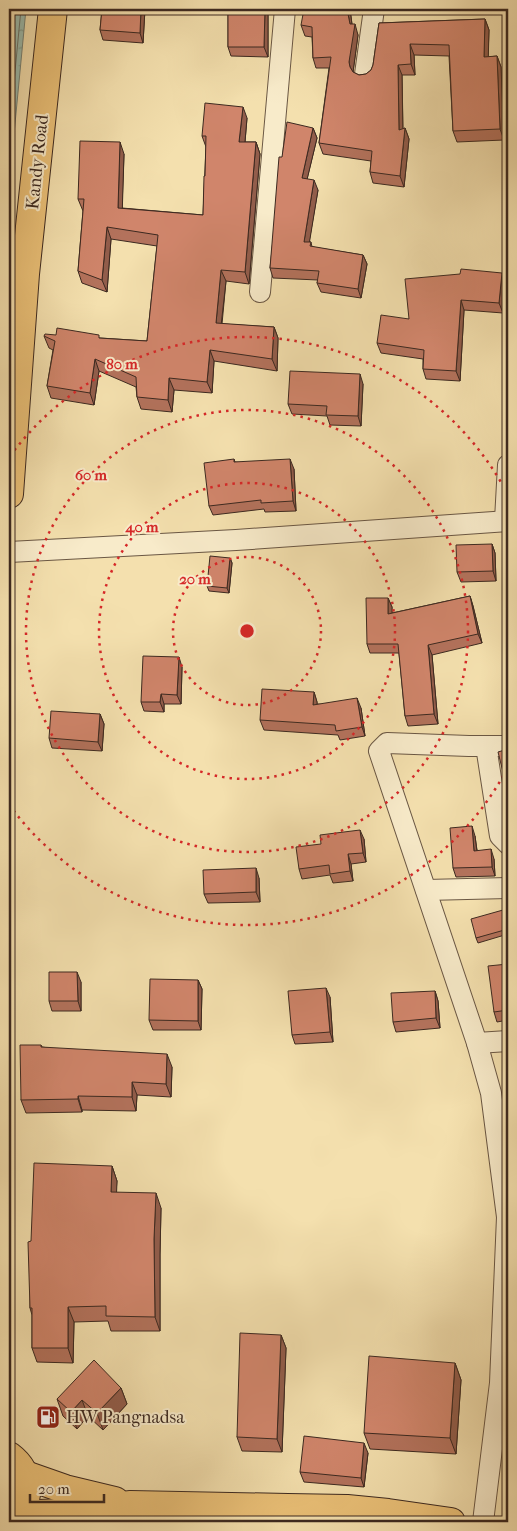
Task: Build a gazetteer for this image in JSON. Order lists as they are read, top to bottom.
{
  "streets": {
    "main road": ["Kandy Road"]
  },
  "places": {
    "fuel station": ["HW Pangnadsa"]
  },
  "scale_bar": "20 m",
  "rings": [
    "80 m",
    "60 m",
    "40 m",
    "20 m"
  ]
}
